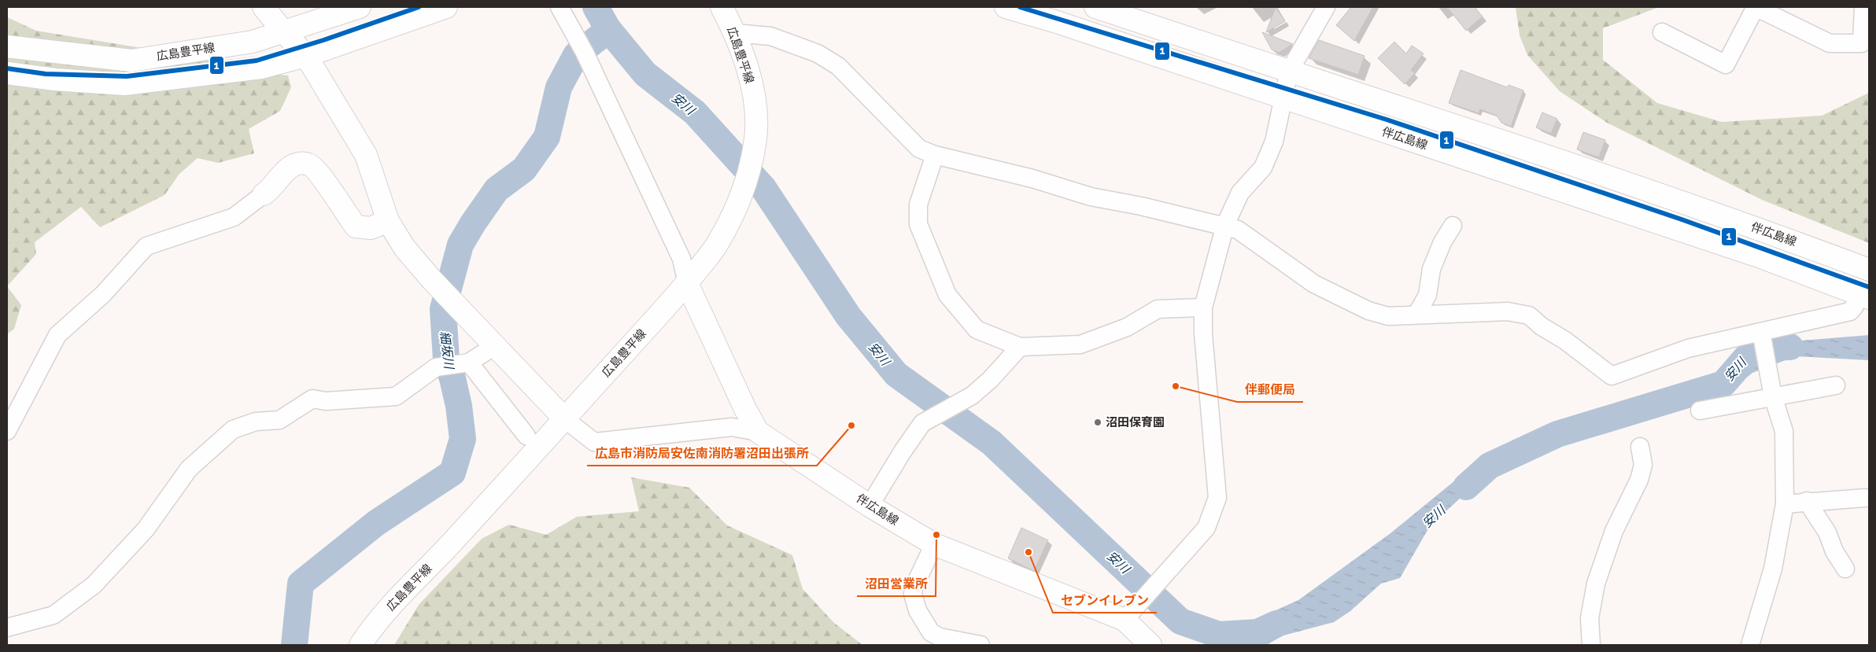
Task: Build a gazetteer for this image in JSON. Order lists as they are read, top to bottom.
{
  "streets": {
    "main road": ["広島豊平線", "伴広島線"]
  },
  "crossings": [
    ["広島豊平線", "伴広島線"]
  ],
  "water": ["安川", "細坂川"],
  "places": [
    "伴郵便局",
    "沼田保育園",
    "広島市消防局安佐南消防署沼田出張所",
    "沼田営業所",
    "セブンイレブン"
  ],
  "lines": ["transit line 1"]
}
